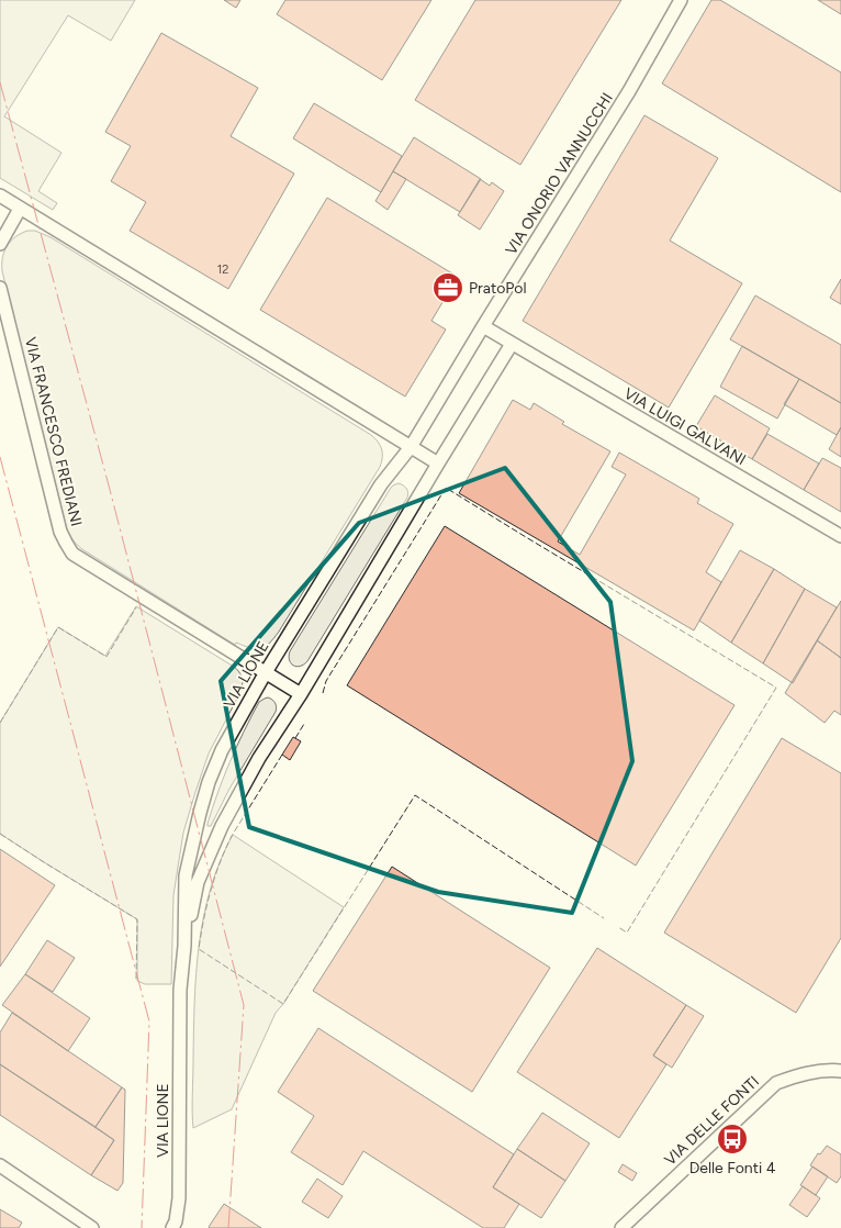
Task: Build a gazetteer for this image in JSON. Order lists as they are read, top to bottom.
{
  "streets": {
    "street": [
      "VIA ONORIO VANNUCCHI",
      "VIA LUIGI GALVANI",
      "VIA FRANCESCO FREDIANI",
      "VIA LIONE",
      "VIA DELLE FONTI"
    ]
  },
  "crossings": [
    ["VIA ONORIO VANNUCCHI", "VIA LUIGI GALVANI"],
    ["VIA ONORIO VANNUCCHI", "VIA LIONE"],
    ["VIA FRANCESCO FREDIANI", "VIA LIONE"]
  ],
  "places": {
    "office": ["PratoPol"],
    "bus stop": ["Delle Fonti 4"]
  },
  "house_numbers": ["12"]
}
